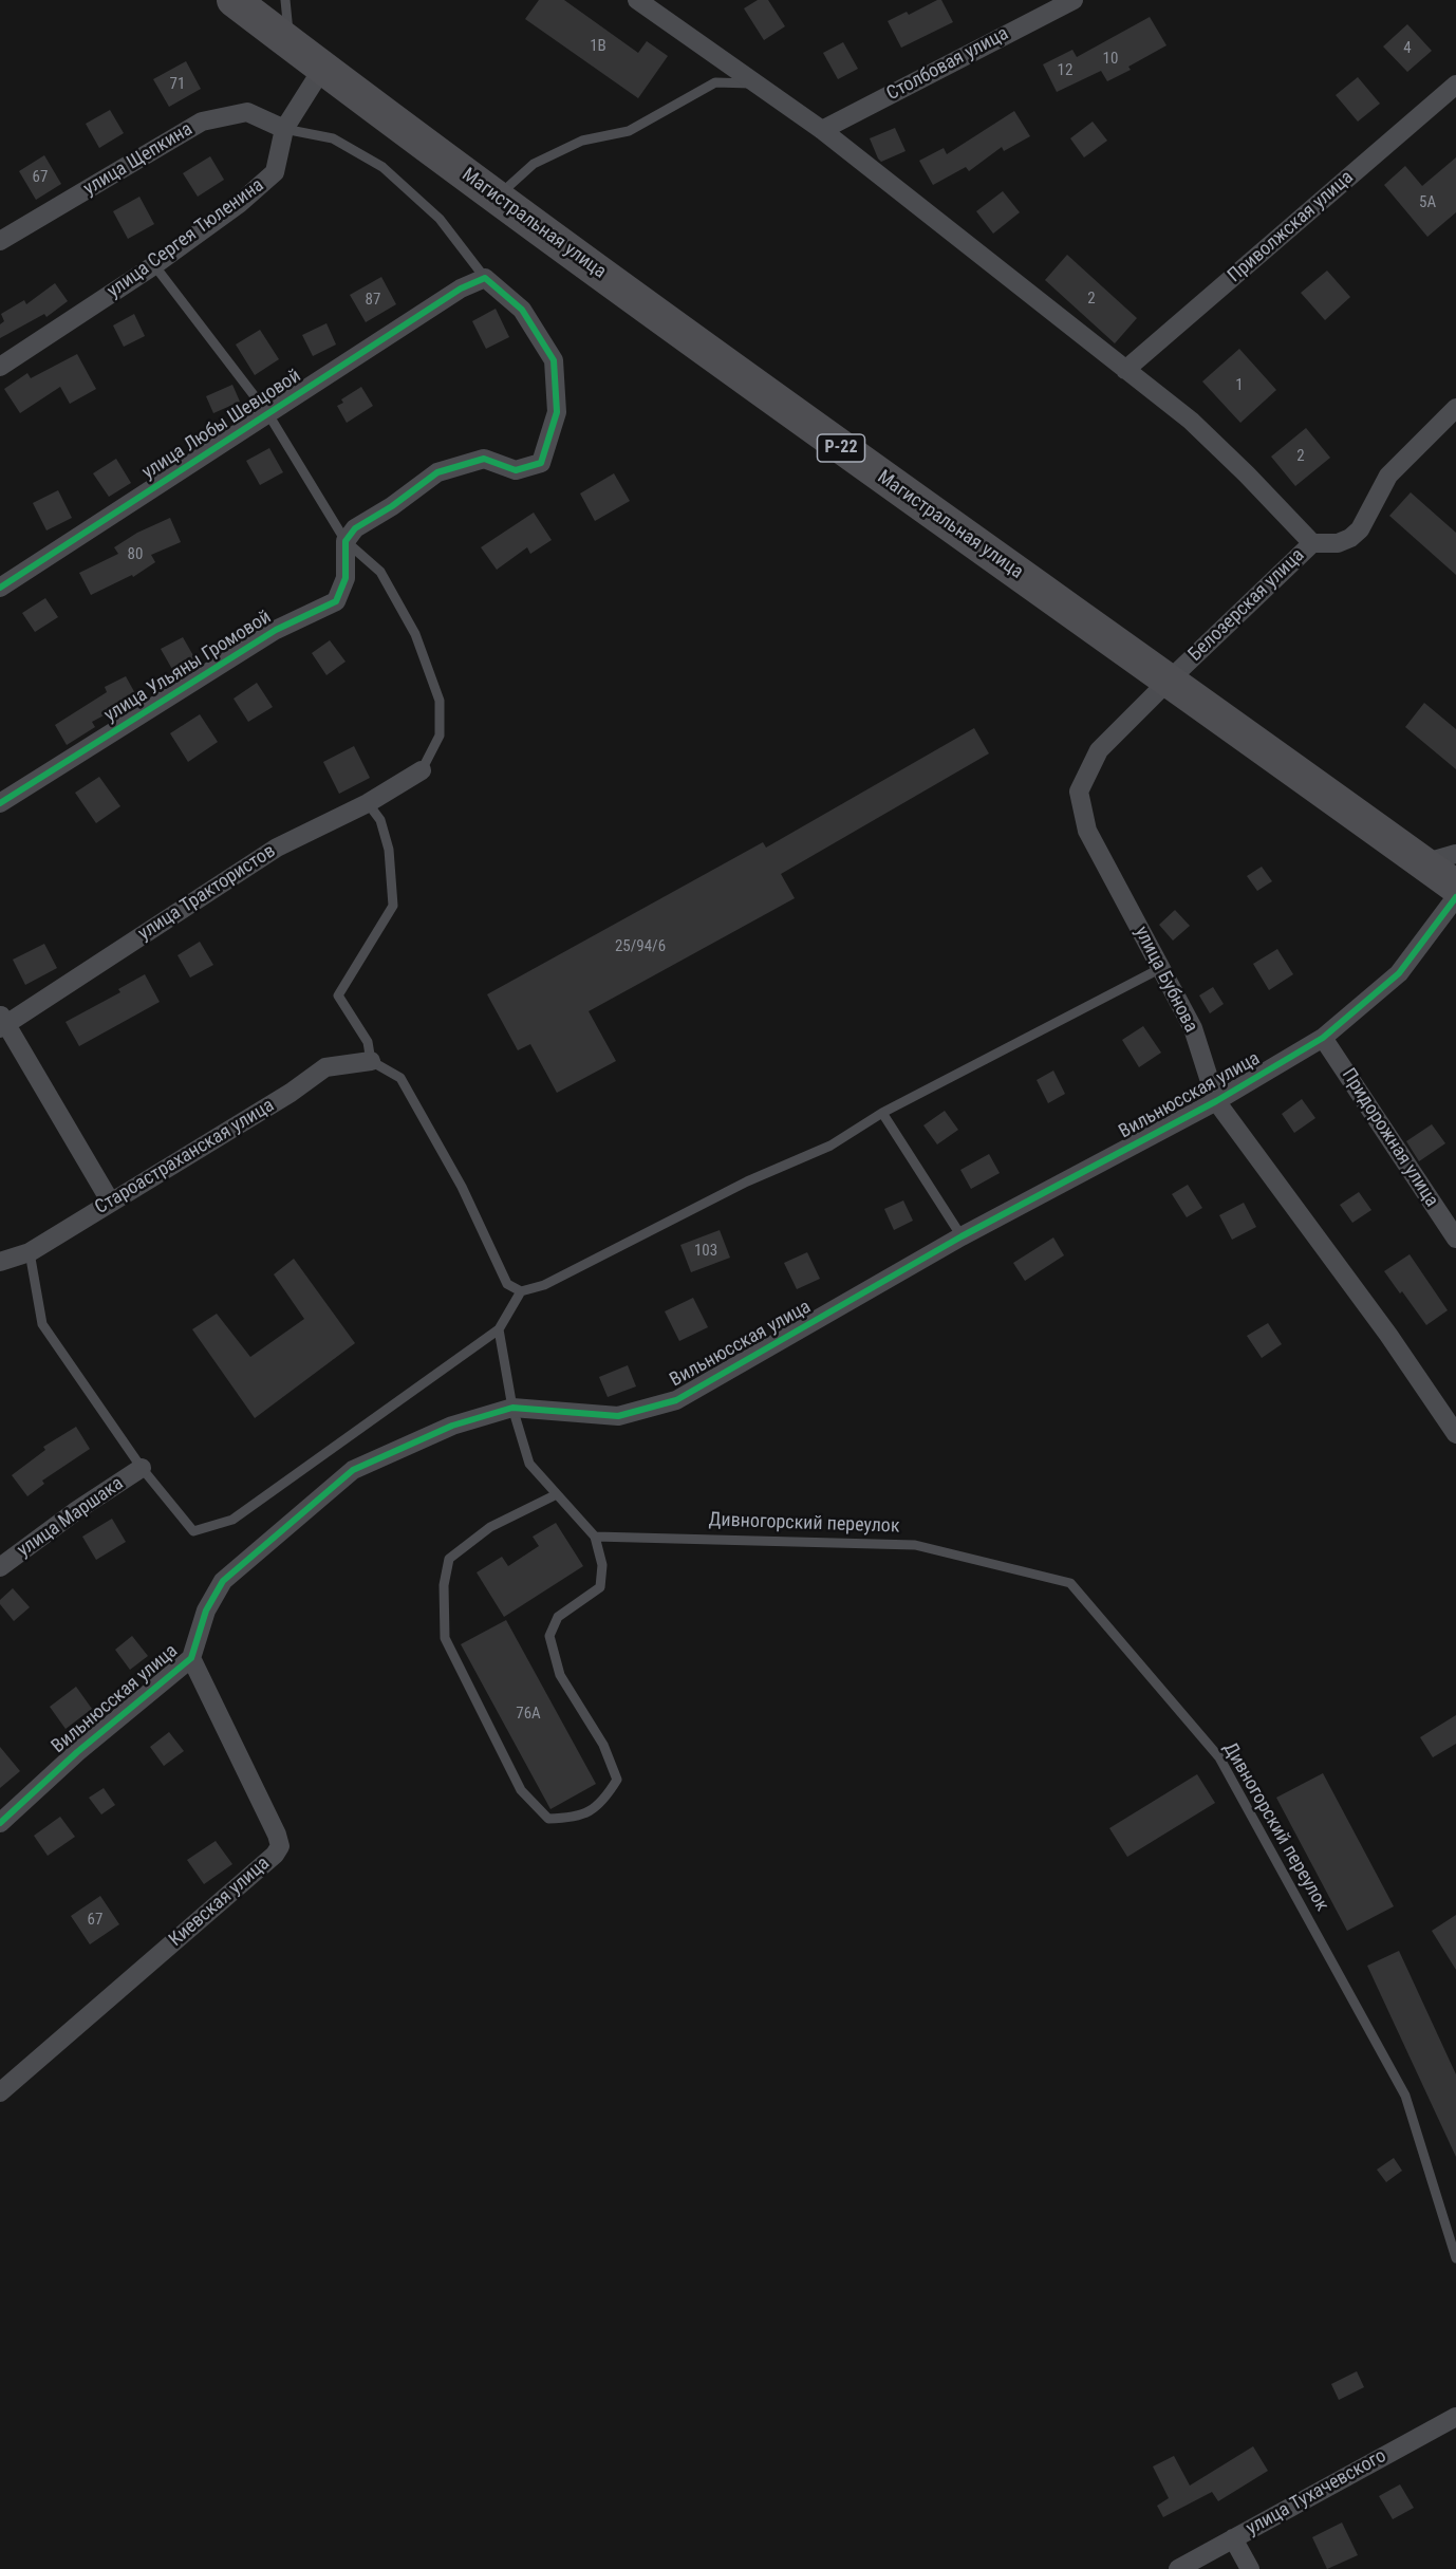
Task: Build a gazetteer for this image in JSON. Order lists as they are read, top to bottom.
{
  "streets": {
    "highway": ["Магистральная улица", "Р-22"],
    "street": [
      "Столбовая улица",
      "улица Щепкина",
      "Приволжская улица",
      "улица Сергея Тюленина",
      "улица Любы Шевцовой",
      "Белозерская улица",
      "улица Ульяны Громовой",
      "улица Трактористов",
      "улица Бубнова",
      "Вильнюсская улица",
      "Придорожная улица",
      "Староастраханская улица",
      "улица Маршака",
      "Киевская улица",
      "улица Тухачевского"
    ],
    "lane": ["Дивногорский переулок"]
  },
  "crossings": [
    ["улица Щепкина", "улица Сергея Тюленина"],
    ["Магистральная улица", "улица Сергея Тюленина"],
    ["Магистральная улица", "Белозерская улица"],
    ["Магистральная улица", "улица Бубнова"],
    ["Белозерская улица", "улица Бубнова"],
    ["улица Бубнова", "Вильнюсская улица"],
    ["Вильнюсская улица", "Придорожная улица"],
    ["Вильнюсская улица", "Киевская улица"]
  ],
  "house_numbers": [
    "1В",
    "4",
    "10",
    "12",
    "71",
    "67",
    "5А",
    "2",
    "87",
    "1",
    "2",
    "80",
    "25/94/6",
    "103",
    "76А",
    "67"
  ]
}
